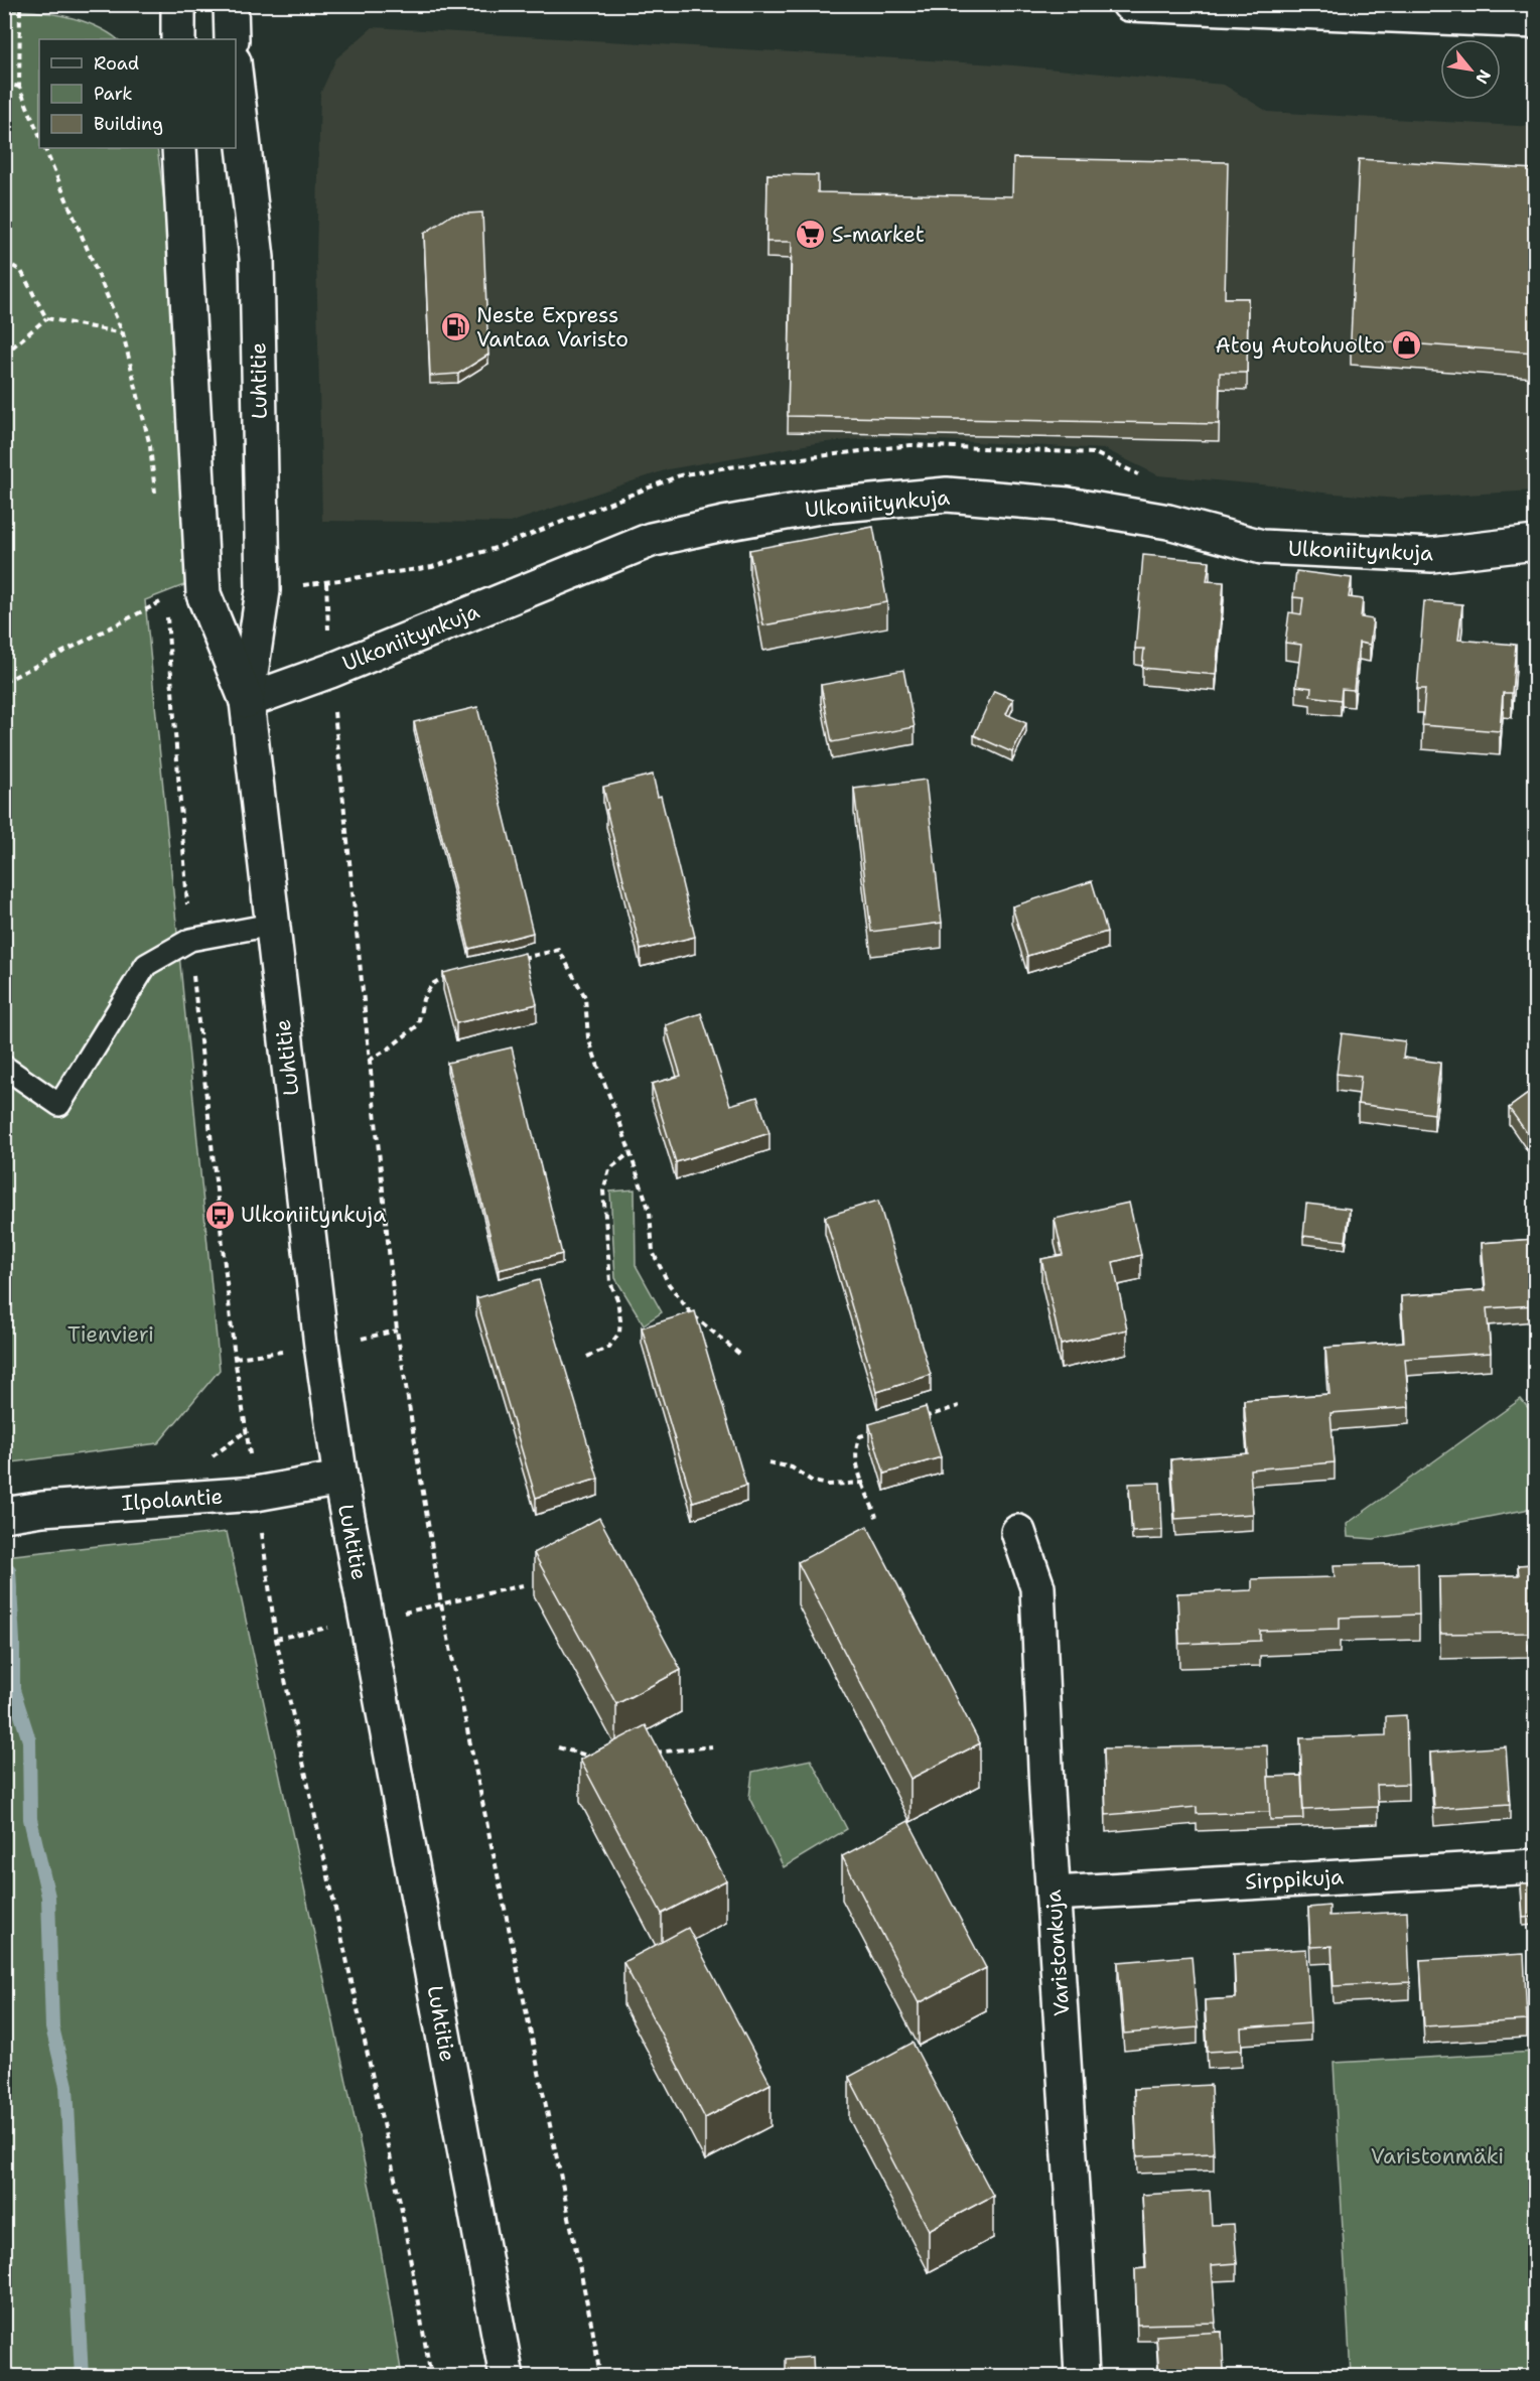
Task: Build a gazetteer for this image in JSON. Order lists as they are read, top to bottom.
{
  "streets": {
    "street": [
      "Luhtitie",
      "Ulkoniitynkuja",
      "Ilpolantie",
      "Sirppikuja",
      "Varistonkuja"
    ]
  },
  "crossings": [
    ["Luhtitie", "Ulkoniitynkuja"],
    ["Luhtitie", "Ilpolantie"],
    ["Sirppikuja", "Varistonkuja"]
  ],
  "parks": ["Tienvieri", "Varistonmäki"],
  "places": {
    "supermarket": ["S-market"],
    "fuel station": ["Neste Express Vantaa Varisto"],
    "shop": ["Atoy Autohuolto"],
    "bus stop": ["Ulkoniitynkuja"]
  },
  "legend": ["Road", "Park", "Building"],
  "north": "bottom right"
}
